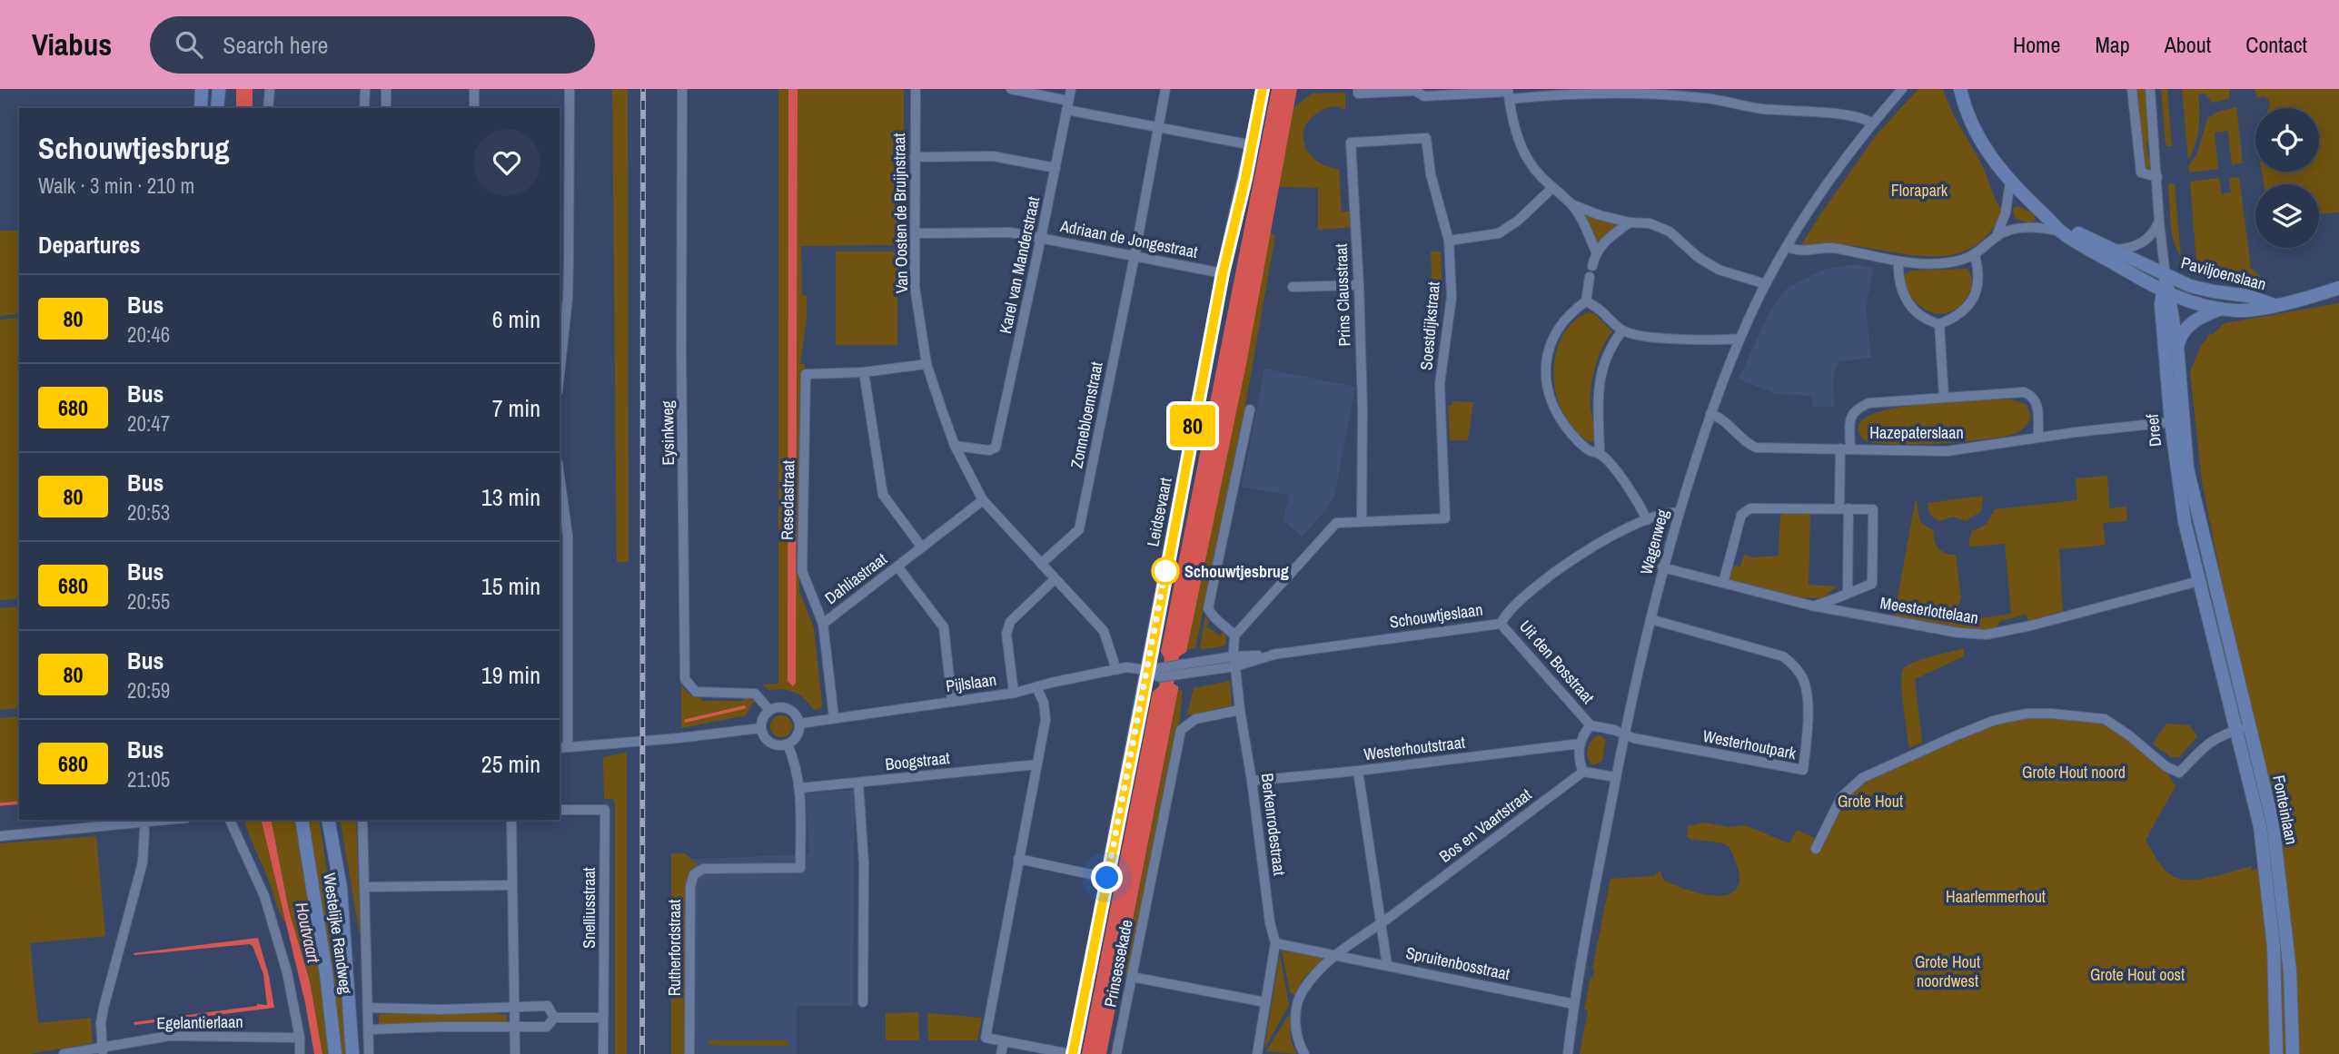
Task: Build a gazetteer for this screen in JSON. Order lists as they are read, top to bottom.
{
  "streets": {
    "main road": [
      "Paviljoenslaan",
      "Dreef",
      "Leidsevaart",
      "Fonteinlaan",
      "Westelijke Randweg"
    ],
    "street": [
      "Van Oosten de Bruijnstraat",
      "Adriaan de Jongestraat",
      "Karel van Manderstraat",
      "Prins Clausstraat",
      "Soestdijkstraat",
      "Zonnebloemstraat",
      "Hazepaterslaan",
      "Eysinkweg",
      "Resedastraat",
      "Wagenweg",
      "Dahliastraat",
      "Meesterlottelaan",
      "Schouwtjeslaan",
      "Uit den Bosstraat",
      "Pijlslaan",
      "Westerhoutpark",
      "Westerhoutstraat",
      "Boogstraat",
      "Berkenrodestraat",
      "Bos en Vaartstraat",
      "Snelliusstraat",
      "Rutherfordstraat",
      "Prinsessekade",
      "Spruitenbosstraat",
      "Egelantierlaan"
    ]
  },
  "crossings": [
    ["Van Oosten de Bruijnstraat", "Adriaan de Jongestraat"],
    ["Van Oosten de Bruijnstraat", "Karel van Manderstraat"],
    ["Van Oosten de Bruijnstraat", "Zonnebloemstraat"],
    ["Van Oosten de Bruijnstraat", "Dahliastraat"],
    ["Van Oosten de Bruijnstraat", "Pijlslaan"],
    ["Adriaan de Jongestraat", "Karel van Manderstraat"],
    ["Adriaan de Jongestraat", "Zonnebloemstraat"],
    ["Adriaan de Jongestraat", "Leidsevaart"],
    ["Paviljoenslaan", "Dreef"],
    ["Prins Clausstraat", "Soestdijkstraat"],
    ["Dreef", "Hazepaterslaan"],
    ["Dreef", "Meesterlottelaan"],
    ["Dreef", "Fonteinlaan"],
    ["Hazepaterslaan", "Wagenweg"],
    ["Eysinkweg", "Pijlslaan"],
    ["Resedastraat", "Dahliastraat"],
    ["Leidsevaart", "Schouwtjeslaan"],
    ["Leidsevaart", "Pijlslaan"],
    ["Wagenweg", "Meesterlottelaan"],
    ["Wagenweg", "Schouwtjeslaan"],
    ["Wagenweg", "Uit den Bosstraat"],
    ["Wagenweg", "Westerhoutpark"],
    ["Wagenweg", "Westerhoutstraat"],
    ["Wagenweg", "Bos en Vaartstraat"],
    ["Wagenweg", "Spruitenbosstraat"],
    ["Dahliastraat", "Pijlslaan"],
    ["Meesterlottelaan", "Fonteinlaan"],
    ["Schouwtjeslaan", "Uit den Bosstraat"],
    ["Schouwtjeslaan", "Pijlslaan"],
    ["Schouwtjeslaan", "Berkenrodestraat"],
    ["Uit den Bosstraat", "Westerhoutpark"],
    ["Uit den Bosstraat", "Westerhoutstraat"],
    ["Uit den Bosstraat", "Bos en Vaartstraat"],
    ["Westerhoutpark", "Westerhoutstraat"],
    ["Westerhoutpark", "Bos en Vaartstraat"],
    ["Westerhoutstraat", "Berkenrodestraat"],
    ["Westerhoutstraat", "Bos en Vaartstraat"],
    ["Boogstraat", "Rutherfordstraat"],
    ["Berkenrodestraat", "Prinsessekade"],
    ["Berkenrodestraat", "Spruitenbosstraat"],
    ["Bos en Vaartstraat", "Spruitenbosstraat"]
  ],
  "water": ["Houtvaart"],
  "parks": [
    "Florapark",
    "Grote Hout noord",
    "Grote Hout",
    "Haarlemmerhout",
    "Grote Hout noordwest",
    "Grote Hout oost"
  ],
  "places": ["Schouwtjesbrug"],
  "lines": ["bus line 80"],
  "page": {
    "header": "Viabus",
    "search": "Search here",
    "nav": [
      "Home",
      "Map",
      "About",
      "Contact"
    ],
    "on_map": "80",
    "heading": [
      ["Schouwtjesbrug", "Walk · 3 min · 210 m"],
      "Departures"
    ],
    "list": [
      {
        "mark": "80",
        "name": "Bus",
        "note": "20:46",
        "value": "6 min"
      },
      {
        "mark": "680",
        "name": "Bus",
        "note": "20:47",
        "value": "7 min"
      },
      {
        "mark": "80",
        "name": "Bus",
        "note": "20:53",
        "value": "13 min"
      },
      {
        "mark": "680",
        "name": "Bus",
        "note": "20:55",
        "value": "15 min"
      },
      {
        "mark": "80",
        "name": "Bus",
        "note": "20:59",
        "value": "19 min"
      },
      {
        "mark": "680",
        "name": "Bus",
        "note": "21:05",
        "value": "25 min"
      }
    ]
  }
}
